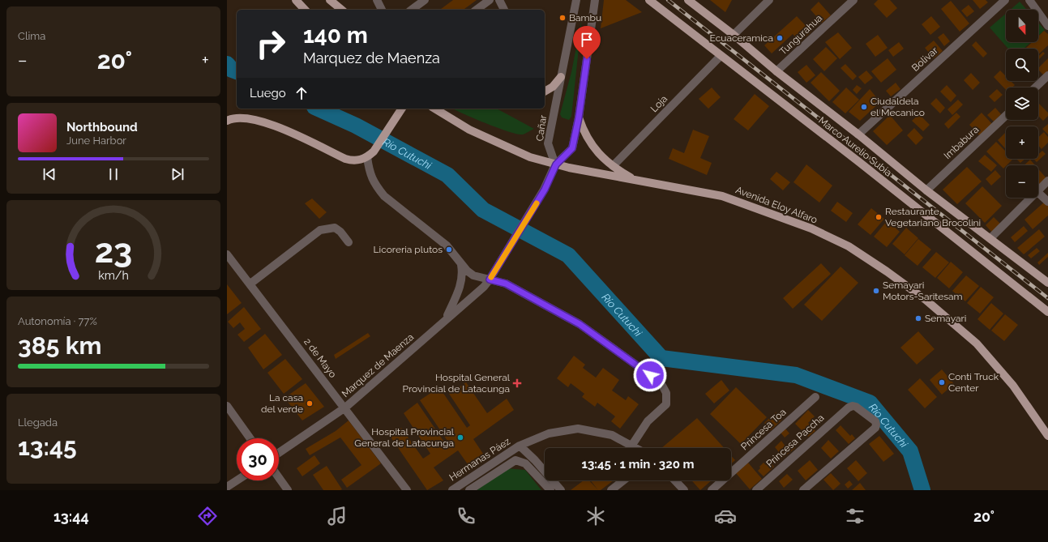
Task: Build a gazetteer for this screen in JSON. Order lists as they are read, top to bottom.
{
  "streets": {
    "main road": ["Marco Aurelio Subia", "Avenida Eloy Alfaro"],
    "street": [
      "Tungurahua",
      "Bolivar",
      "Loja",
      "Cañar",
      "Imbabura",
      "2 de Mayo",
      "Marquez de Maenza",
      "Princesa Toa",
      "Princesa Paccha",
      "Hermanas Páez"
    ]
  },
  "crossings": [
    ["Tungurahua", "Marco Aurelio Subia"],
    ["Bolivar", "Marco Aurelio Subia"],
    ["Loja", "Marco Aurelio Subia"],
    ["Cañar", "Avenida Eloy Alfaro"],
    ["Cañar", "Marquez de Maenza"],
    ["Imbabura", "Marco Aurelio Subia"],
    ["Avenida Eloy Alfaro", "Marquez de Maenza"],
    ["2 de Mayo", "Marquez de Maenza"]
  ],
  "water": ["Río Cutuchi"],
  "places": {
    "other": [
      "Bambu",
      "Ecuaceramica",
      "Ciudaldela el Mecanico",
      "Restaurante Vegetariano Brocolini",
      "Licoreria plutos",
      "Semayari Motors-Saritesam",
      "Semayari",
      "Conti Truck Center",
      "La casa del verde",
      "Hospital Provincial General de Latacunga"
    ],
    "health": ["Hospital General Provincial de Latacunga"]
  },
  "north": "bottom",
  "page": {
    "tile": [
      "Clima",
      ["Autonomía · 77%", "385 km"],
      ["Llegada", "13:45"]
    ],
    "map_buttons": ["+", "−"],
    "turn": ["140 m", "Marquez de Maenza"],
    "heat": ["−", "20°", "+"],
    "then": "Luego",
    "song": ["Northbound", "June Harbor"],
    "limit": "30",
    "trip": "13:45 · 1 min · 320 m",
    "tabs": ["13:44", "20°"],
    "gauge": ["23", "km/h"]
  }
}
